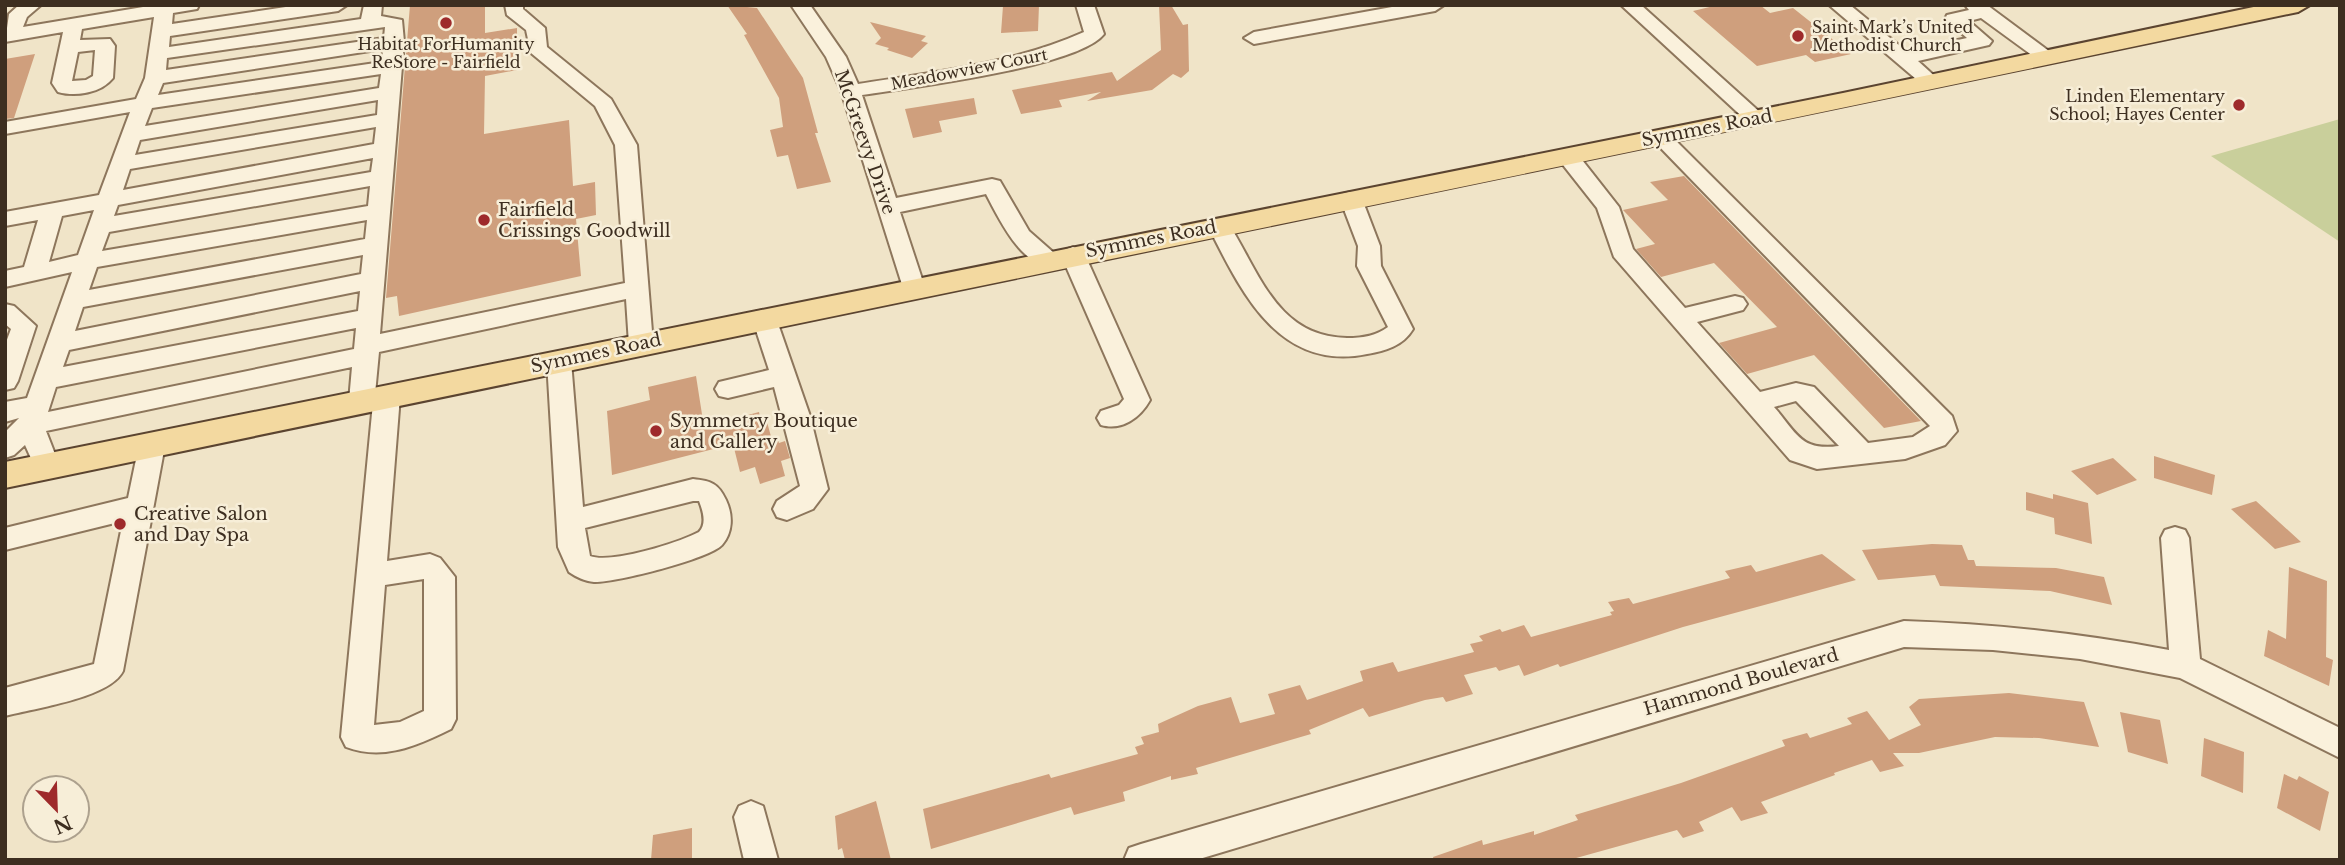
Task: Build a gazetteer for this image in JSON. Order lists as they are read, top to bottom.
{
  "streets": {
    "main road": ["Symmes Road"],
    "street": ["Meadowview Court", "McGreevy Drive", "Hammond Boulevard"]
  },
  "crossings": [
    ["Meadowview Court", "McGreevy Drive"],
    ["Symmes Road", "McGreevy Drive"]
  ],
  "places": [
    "Habitat ForHumanity ReStore - Fairfield",
    "Saint Mark’s United Methodist Church",
    "Linden Elementary School; Hayes Center",
    "Fairfield Crissings Goodwill",
    "Symmetry Boutique and Gallery",
    "Creative Salon and Day Spa"
  ],
  "north": "bottom right"
}
